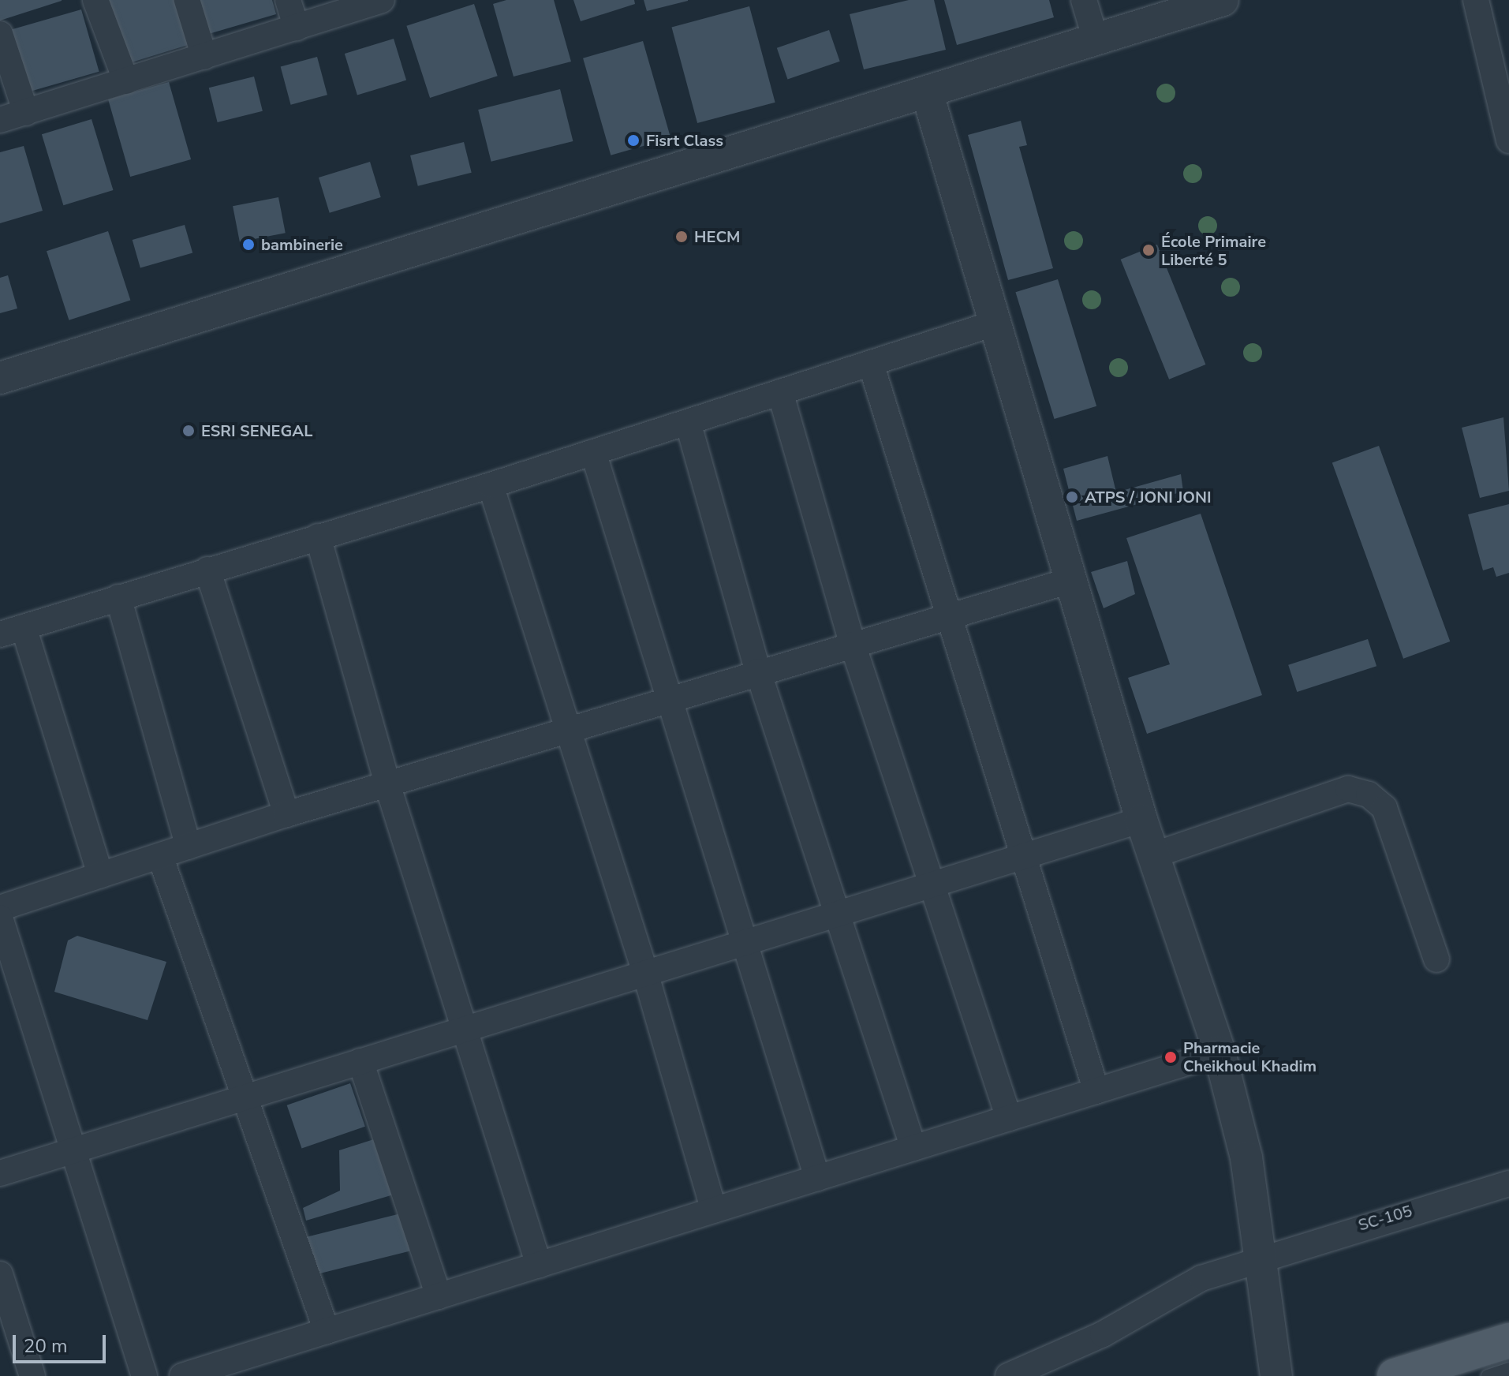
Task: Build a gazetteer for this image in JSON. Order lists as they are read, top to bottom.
{
  "streets": {
    "street": ["SC-105"]
  },
  "places": [
    "Fisrt Class",
    "HECM",
    "bambinerie",
    "École Primaire Liberté 5",
    "ESRI SENEGAL",
    "ATPS / JONI JONI",
    "Pharmacie Cheikhoul Khadim"
  ],
  "scale_bar": "20 m"
}
